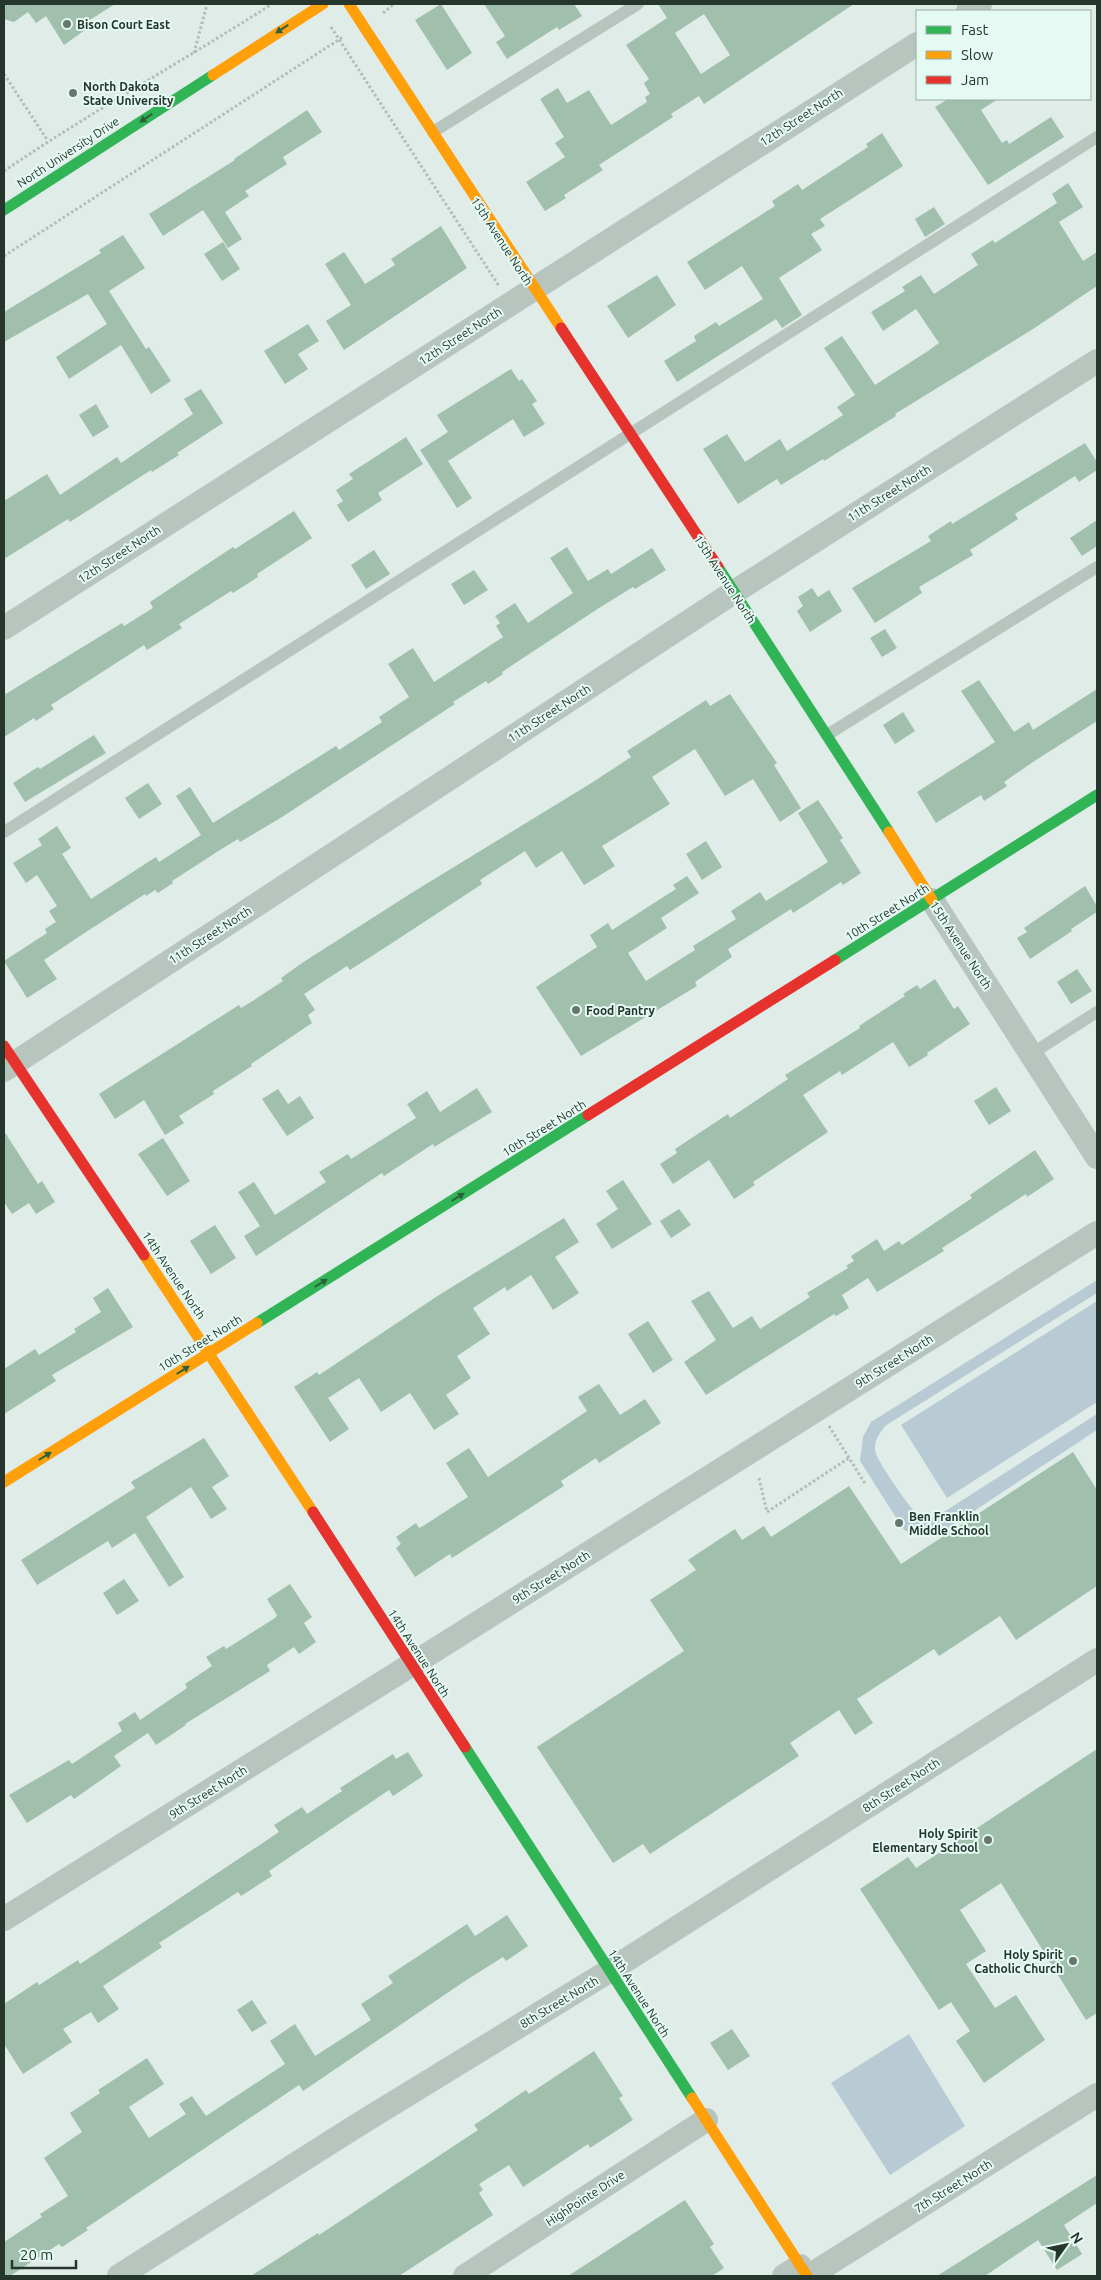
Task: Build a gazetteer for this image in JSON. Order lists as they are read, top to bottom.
{
  "streets": {
    "street": [
      "12th Street North",
      "North University Drive",
      "15th Avenue North",
      "11th Street North",
      "10th Street North",
      "14th Avenue North",
      "9th Street North",
      "8th Street North",
      "7th Street North",
      "HighPointe Drive"
    ]
  },
  "crossings": [
    ["12th Street North", "15th Avenue North"],
    ["15th Avenue North", "11th Street North"],
    ["15th Avenue North", "10th Street North"],
    ["11th Street North", "14th Avenue North"],
    ["10th Street North", "14th Avenue North"],
    ["14th Avenue North", "9th Street North"],
    ["14th Avenue North", "8th Street North"],
    ["14th Avenue North", "7th Street North"],
    ["14th Avenue North", "HighPointe Drive"]
  ],
  "one_way": ["North University Drive", "10th Street North"],
  "places": [
    "Bison Court East",
    "North Dakota State University",
    "Food Pantry",
    "Ben Franklin Middle School",
    "Holy Spirit Elementary School",
    "Holy Spirit Catholic Church"
  ],
  "legend": ["Fast", "Slow", "Jam"],
  "scale_bar": "20 m",
  "north": "top right"
}
